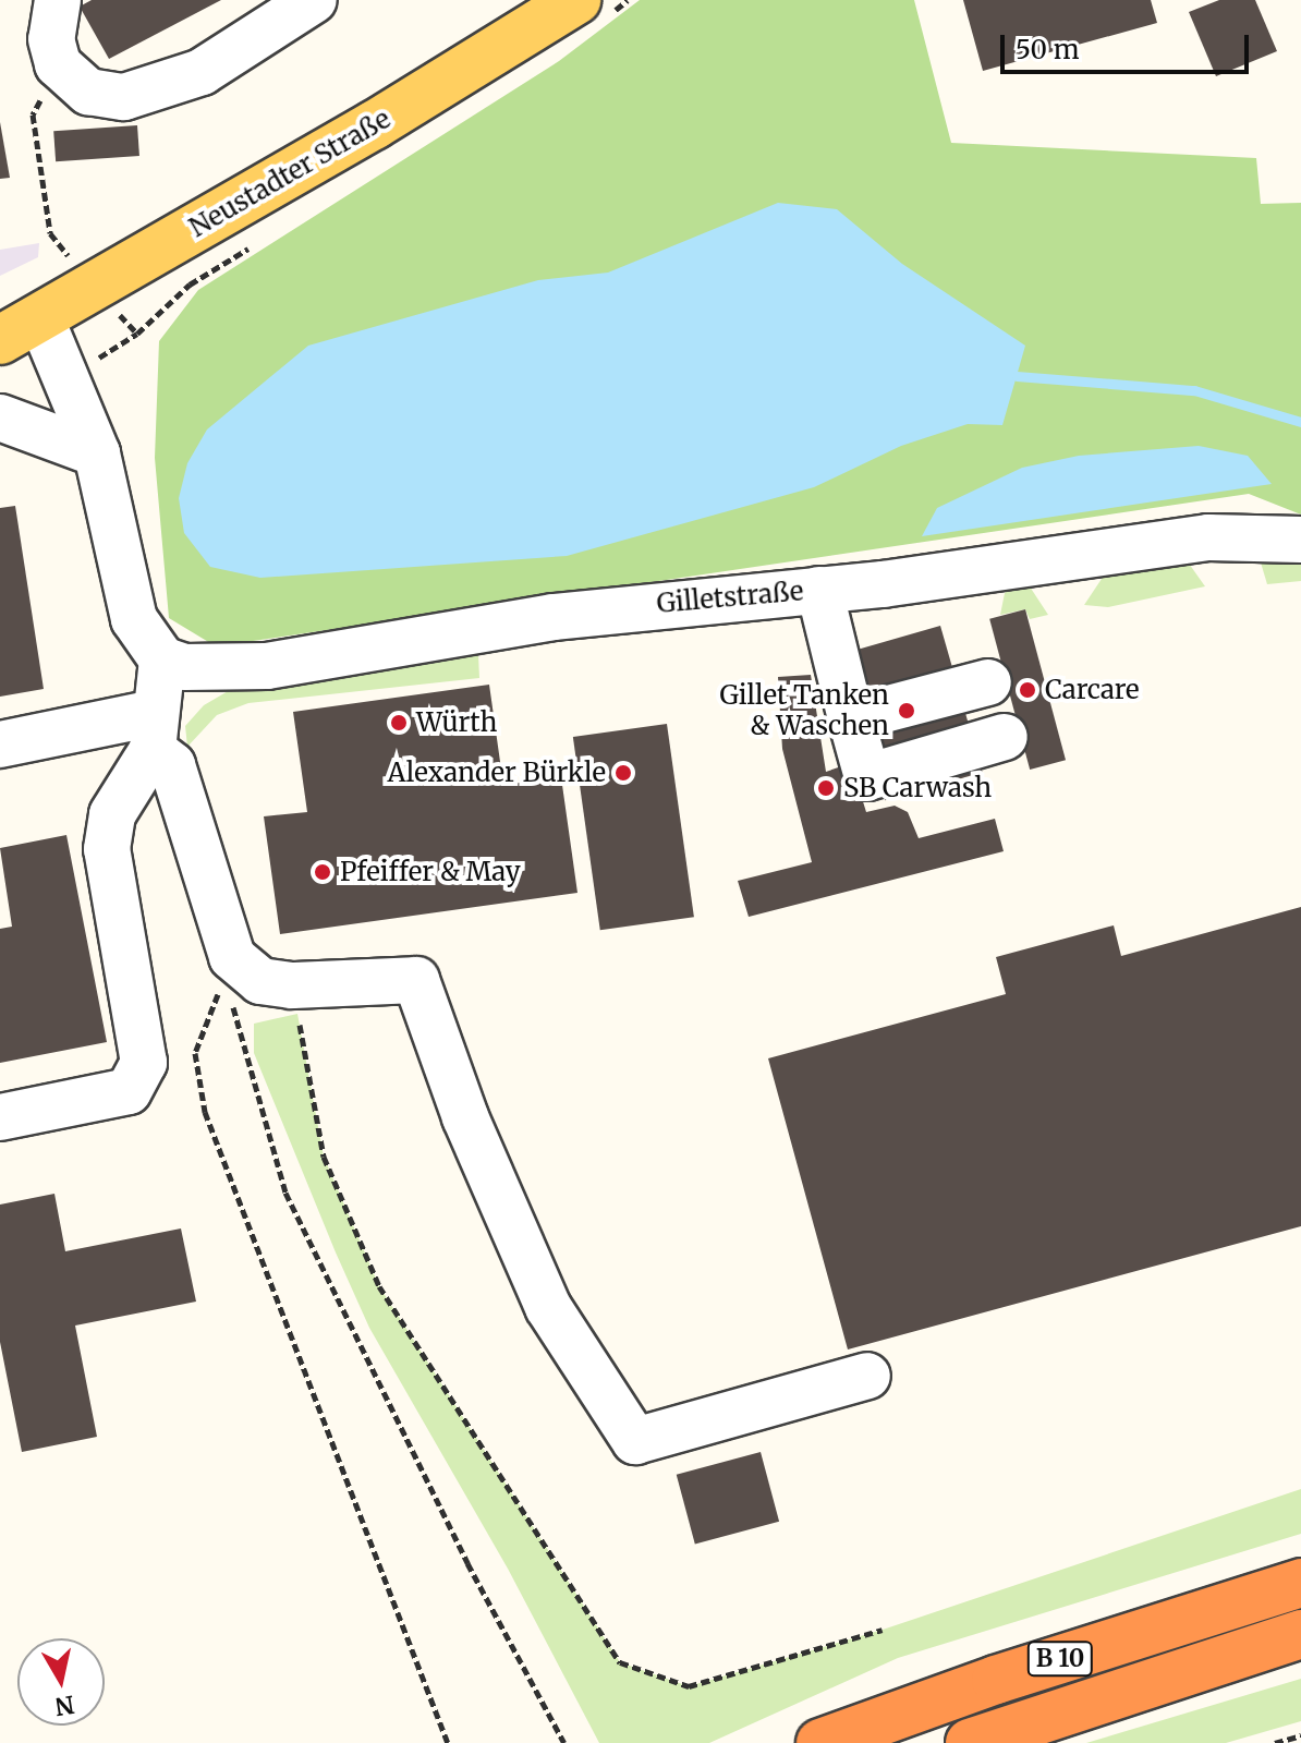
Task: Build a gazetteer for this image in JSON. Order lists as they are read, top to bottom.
{
  "streets": {
    "highway": ["B 10"],
    "main road": ["Neustadter Straße"],
    "street": ["Gilletstraße"]
  },
  "places": [
    "Carcare",
    "Gillet Tanken & Waschen",
    "Würth",
    "Alexander Bürkle",
    "SB Carwash",
    "Pfeiffer & May"
  ],
  "scale_bar": "50 m",
  "north": "bottom"
}
